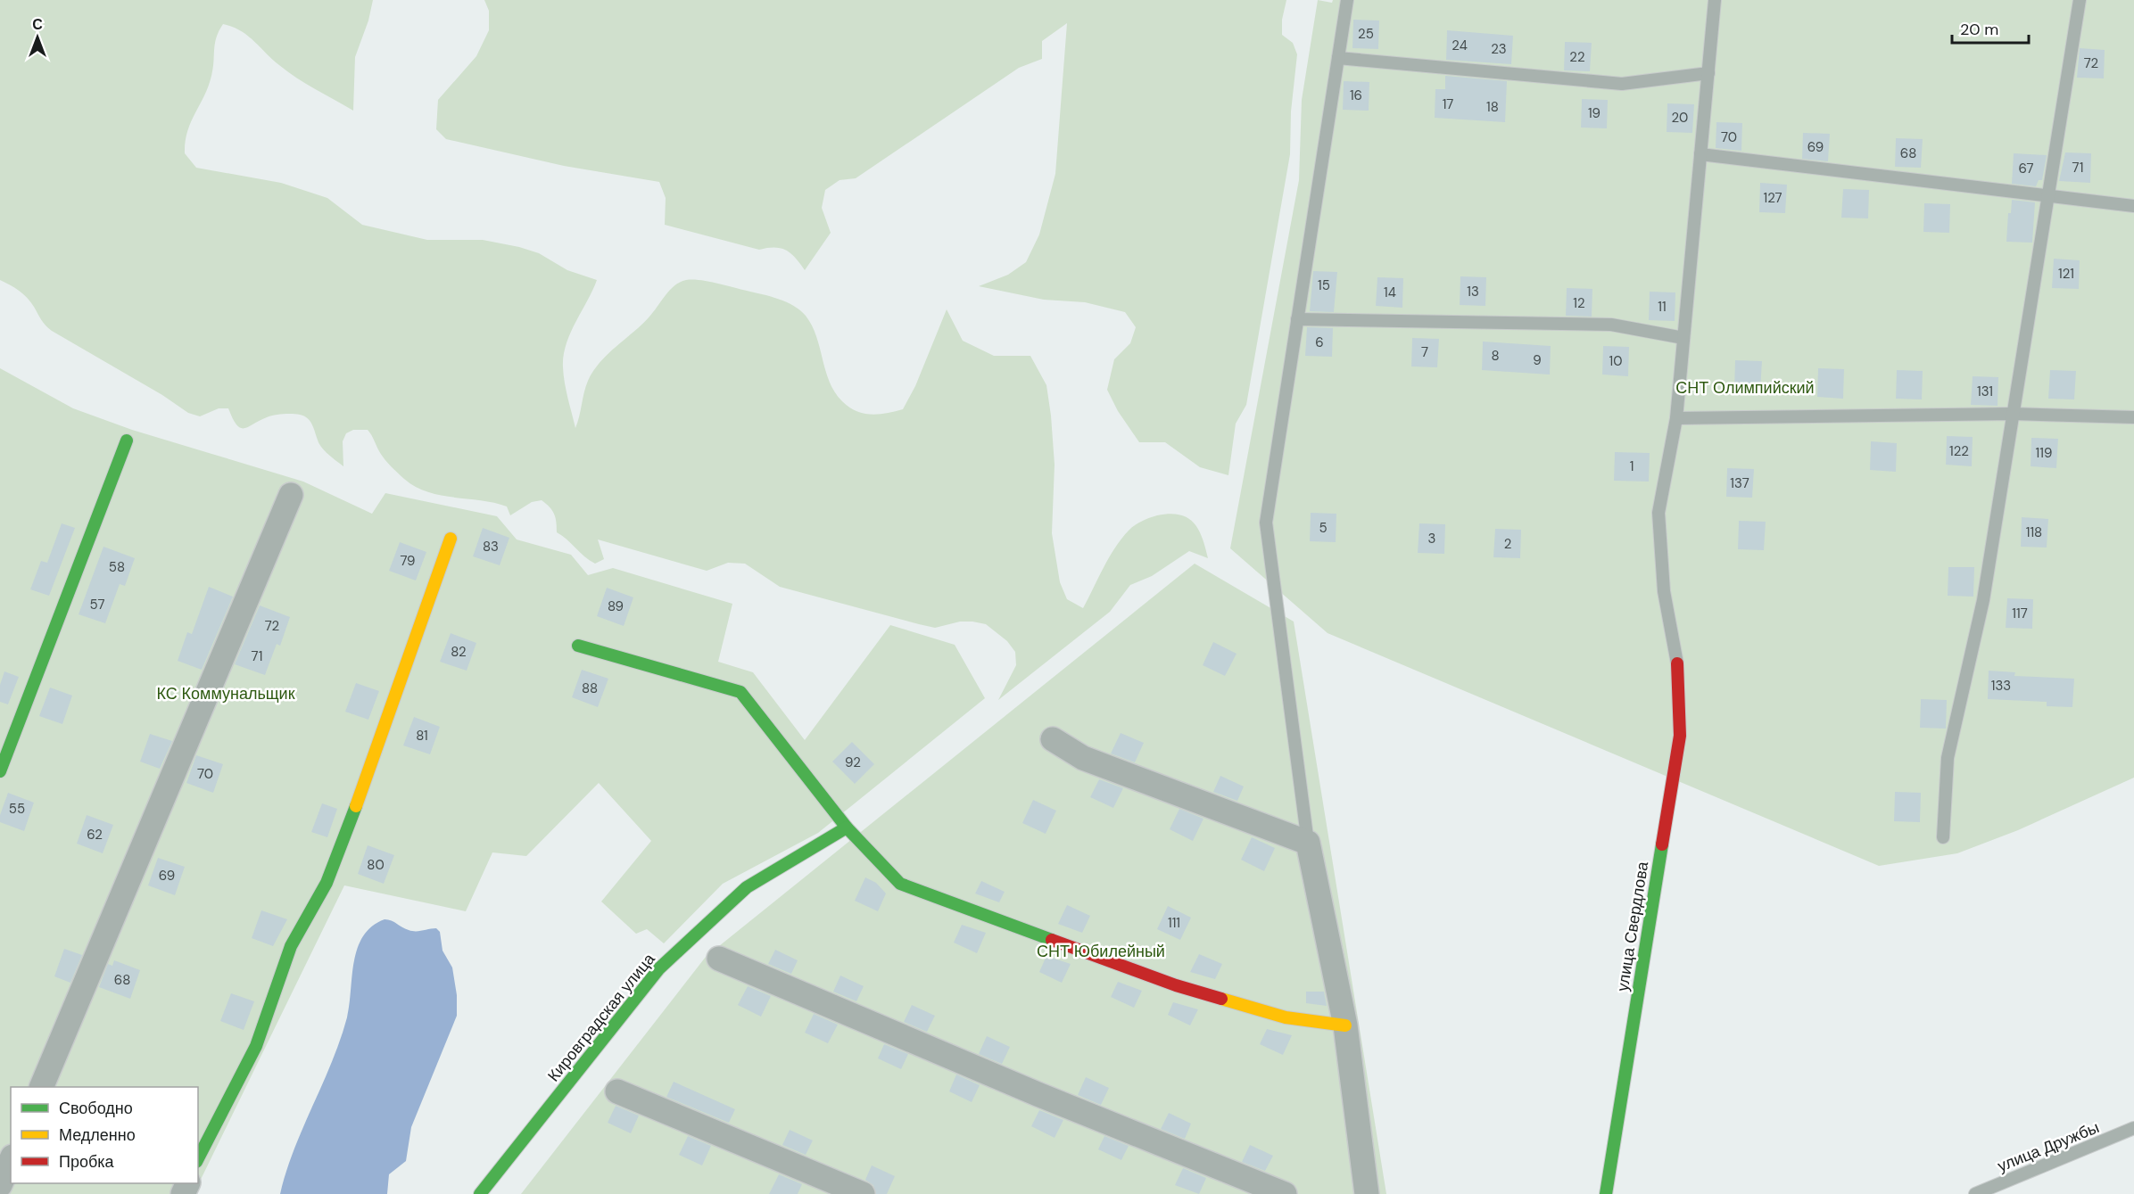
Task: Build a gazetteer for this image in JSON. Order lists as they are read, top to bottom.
{
  "streets": {
    "street": ["улица Свердлова", "Кировградская улица"],
    "lane": ["улица Дружбы"]
  },
  "parks": ["СНТ Олимпийский", "КС Коммунальщик", "СНТ Юбилейный"],
  "house_numbers": [
    "25",
    "24",
    "23",
    "22",
    "72",
    "16",
    "17",
    "18",
    "19",
    "20",
    "70",
    "69",
    "68",
    "71",
    "67",
    "127",
    "121",
    "15",
    "13",
    "14",
    "12",
    "11",
    "6",
    "7",
    "8",
    "9",
    "10",
    "131",
    "122",
    "119",
    "1",
    "137",
    "5",
    "118",
    "3",
    "2",
    "83",
    "79",
    "58",
    "57",
    "89",
    "117",
    "72",
    "82",
    "71",
    "133",
    "88",
    "81",
    "92",
    "70",
    "55",
    "62",
    "80",
    "69",
    "111",
    "68"
  ],
  "legend": ["Свободно", "Медленно", "Пробка"],
  "scale_bar": "20 m",
  "north": "top"
}
